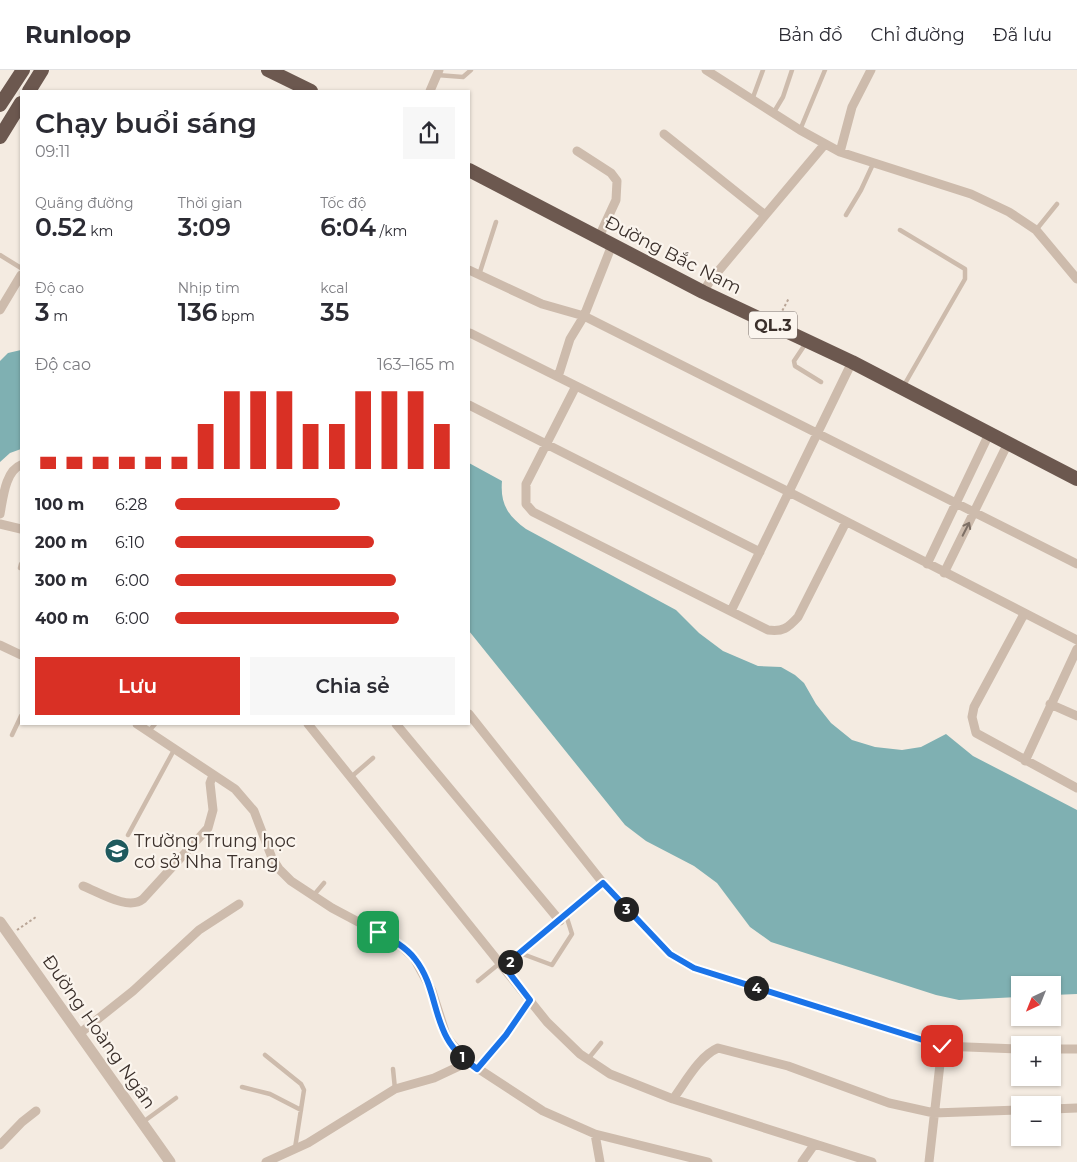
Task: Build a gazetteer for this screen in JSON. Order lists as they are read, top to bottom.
{
  "streets": {
    "highway": ["Đường Bắc Nam", "QL.3"],
    "street": ["Đường Hoàng Ngân"]
  },
  "places": {
    "school or university": ["Trường Trung học cơ sở Nha Trang"]
  },
  "north": "bottom left",
  "page": {
    "header": "Runloop",
    "nav": ["Bản đồ", "Chỉ đường", "Đã lưu"],
    "heading": ["Chạy buổi sáng", "09:11"],
    "stats": [
      ["Quãng đường", "0.52 km"],
      ["Thời gian", "3:09"],
      ["Tốc độ", "6:04 /km"],
      ["Độ cao", "3 m"],
      ["Nhịp tim", "136 bpm"],
      ["kcal", "35"]
    ],
    "chart": ["Độ cao", "163–165 m"],
    "list": [
      {
        "name": "100 m",
        "note": "6:28"
      },
      {
        "name": "200 m",
        "note": "6:10"
      },
      {
        "name": "300 m",
        "note": "6:00"
      },
      {
        "name": "400 m",
        "note": "6:00"
      }
    ],
    "buttons": ["Lưu", "Chia sẻ"],
    "pins": [
      "3",
      "2",
      "4",
      "1"
    ],
    "map_buttons": ["+", "−"]
  }
}
